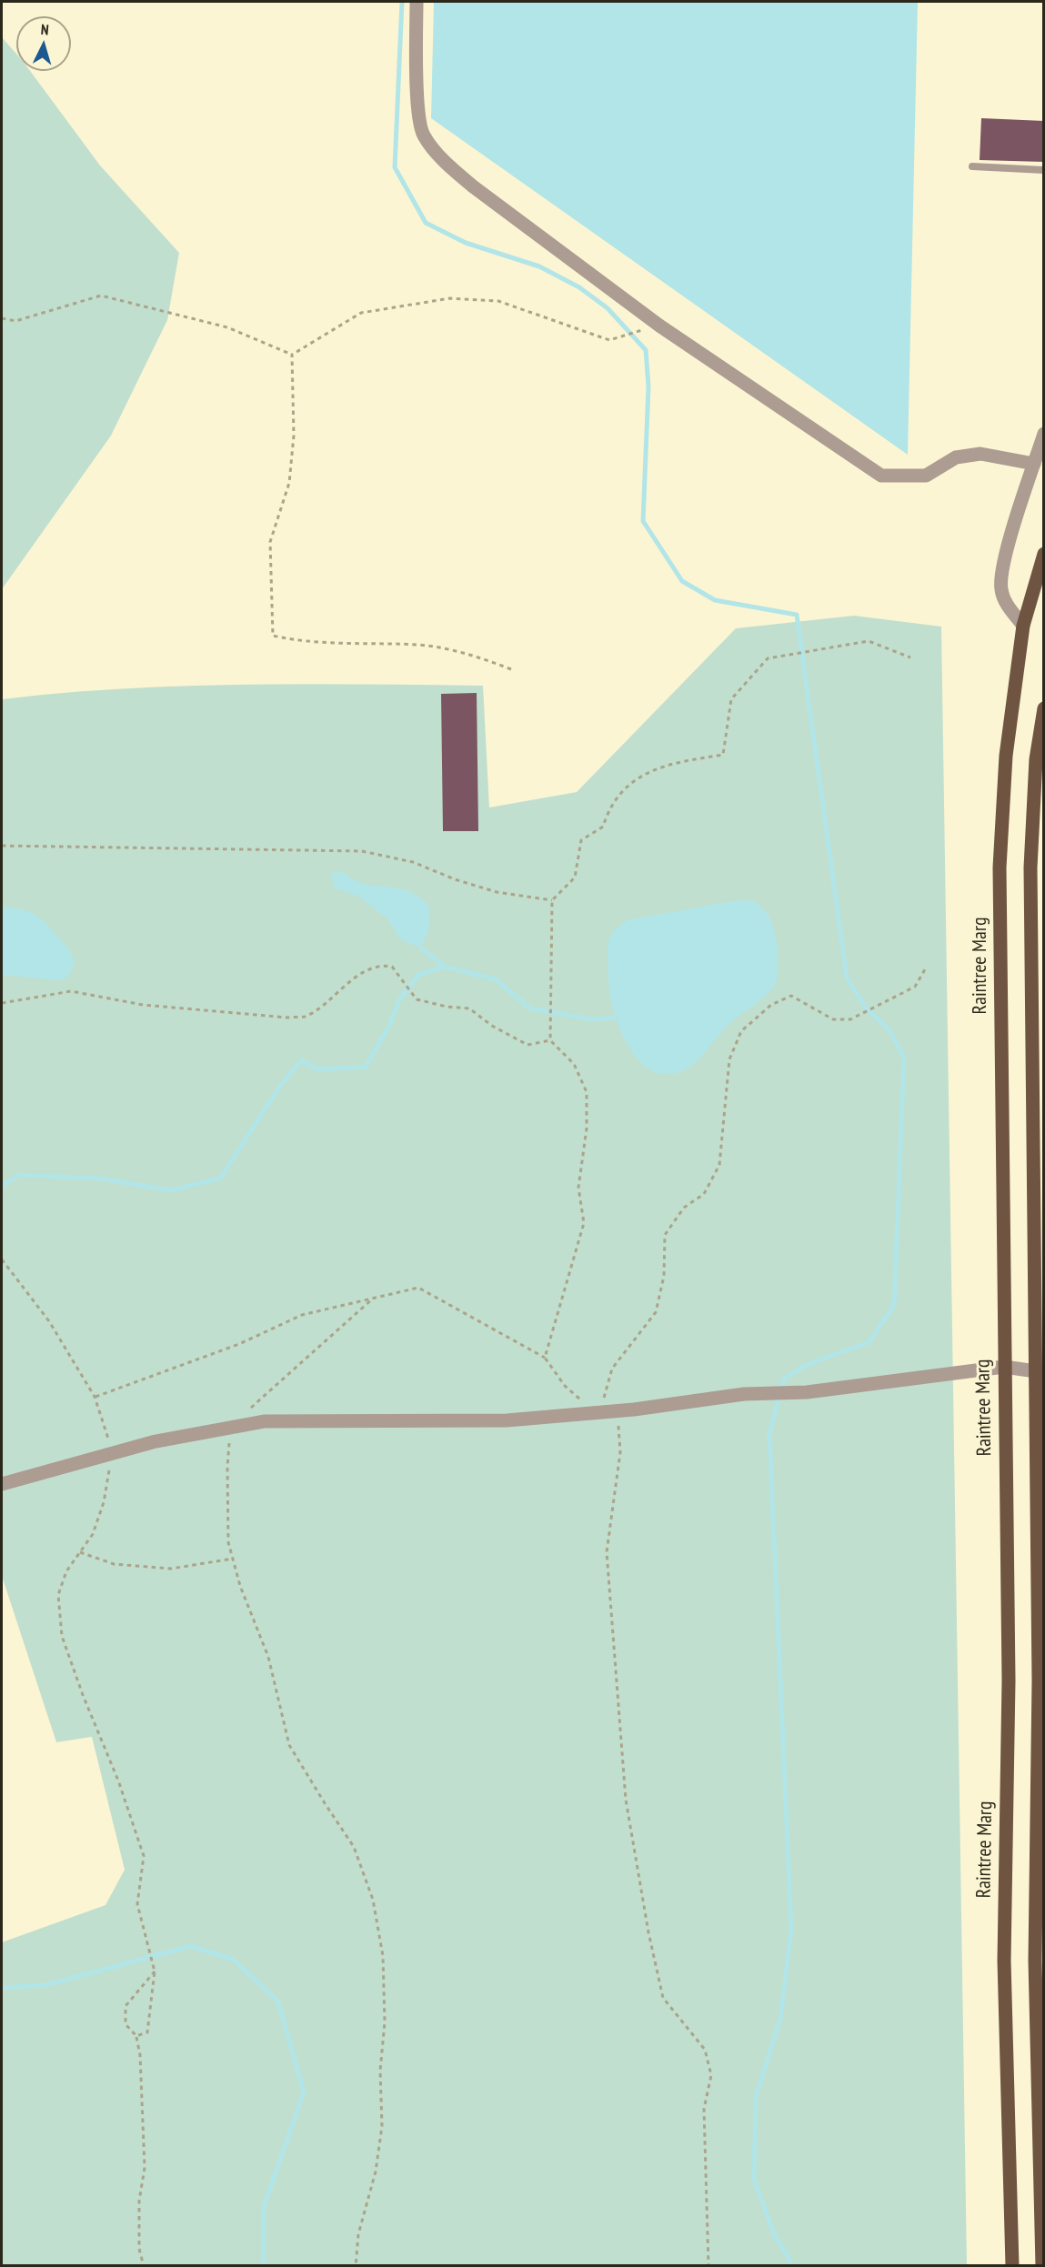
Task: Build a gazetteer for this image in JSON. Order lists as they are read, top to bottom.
{
  "streets": {
    "main road": ["Raintree Marg"]
  },
  "north": "top"
}
